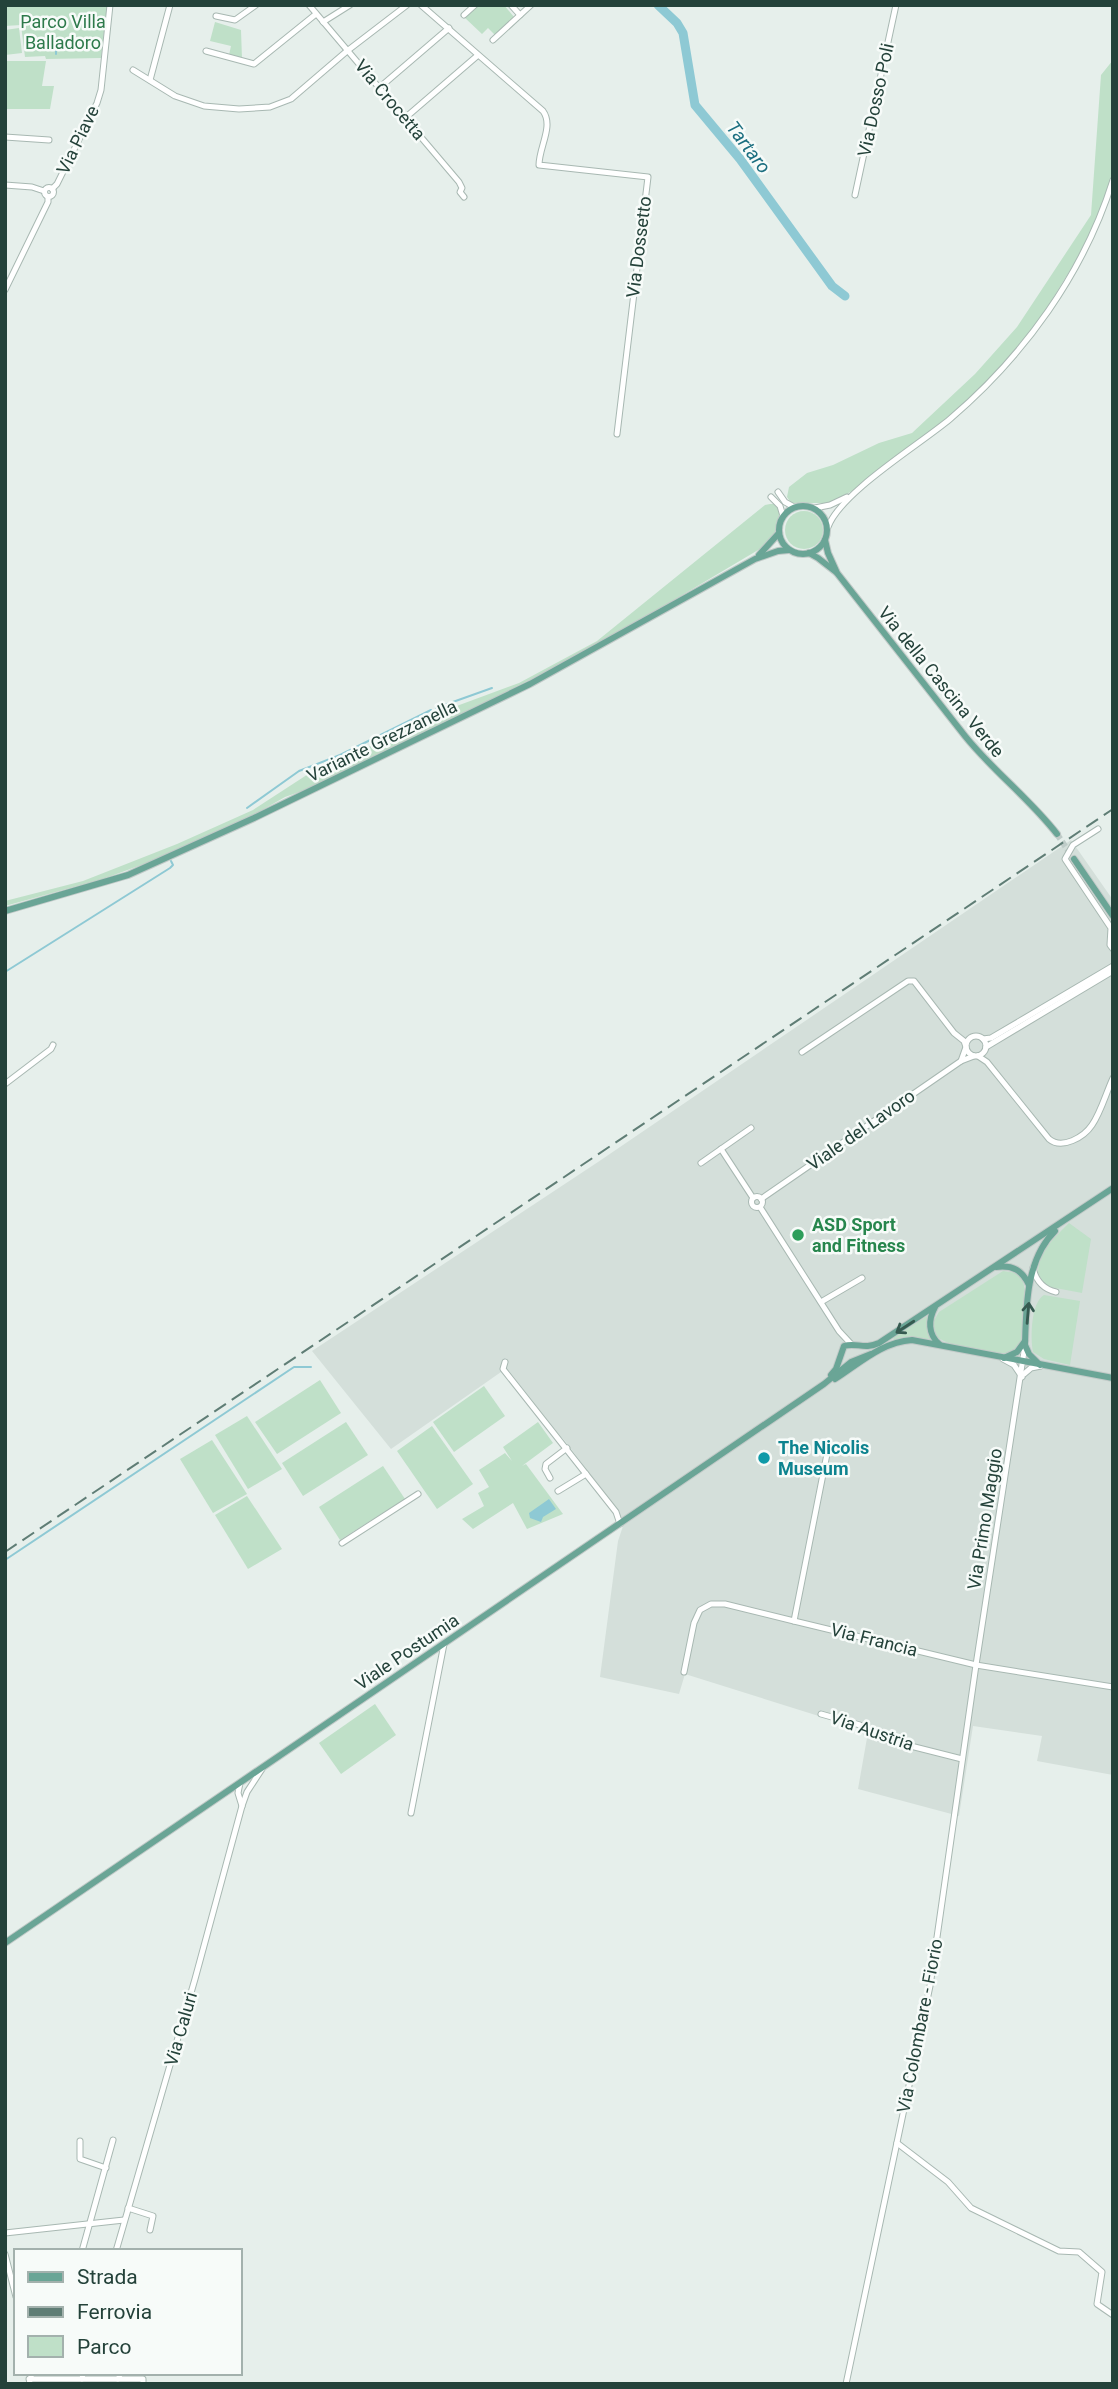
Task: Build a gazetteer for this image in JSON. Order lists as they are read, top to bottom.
{
  "streets": {
    "main road": [
      "Via della Cascina Verde",
      "Variante Grezzanella",
      "Via Primo Maggio",
      "Viale Postumia"
    ],
    "street": [
      "Via Crocetta",
      "Via Dosso Poli",
      "Via Piave",
      "Via Dossetto",
      "Viale del Lavoro",
      "Via Francia",
      "Via Austria",
      "Via Colombare - Fiorio",
      "Via Caluri"
    ]
  },
  "crossings": [
    ["Via Primo Maggio", "Via Francia"],
    ["Via Primo Maggio", "Via Colombare - Fiorio"],
    ["Via Francia", "Via Colombare - Fiorio"],
    ["Viale Postumia", "Via Caluri"],
    ["Via Austria", "Via Colombare - Fiorio"]
  ],
  "water": ["Tartaro"],
  "parks": ["Parco Villa Balladoro"],
  "places": ["ASD Sport and Fitness", "The Nicolis Museum"],
  "legend": ["Strada", "Ferrovia", "Parco"]
}
